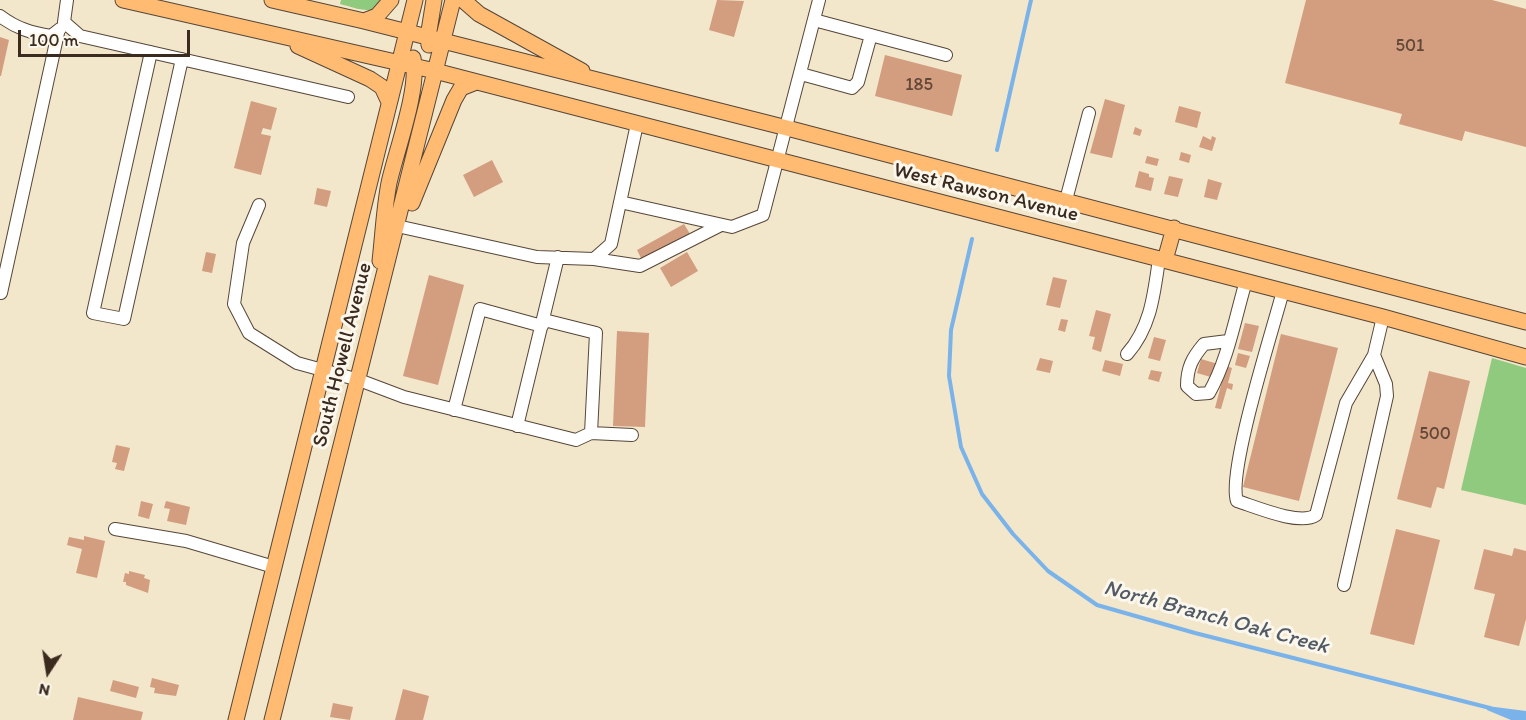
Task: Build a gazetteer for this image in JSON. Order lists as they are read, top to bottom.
{
  "streets": {
    "main road": ["West Rawson Avenue", "South Howell Avenue"]
  },
  "crossings": [
    ["West Rawson Avenue", "South Howell Avenue"]
  ],
  "water": ["North Branch Oak Creek"],
  "house_numbers": ["501", "185", "500"],
  "scale_bar": "100 m",
  "north": "bottom"
}
